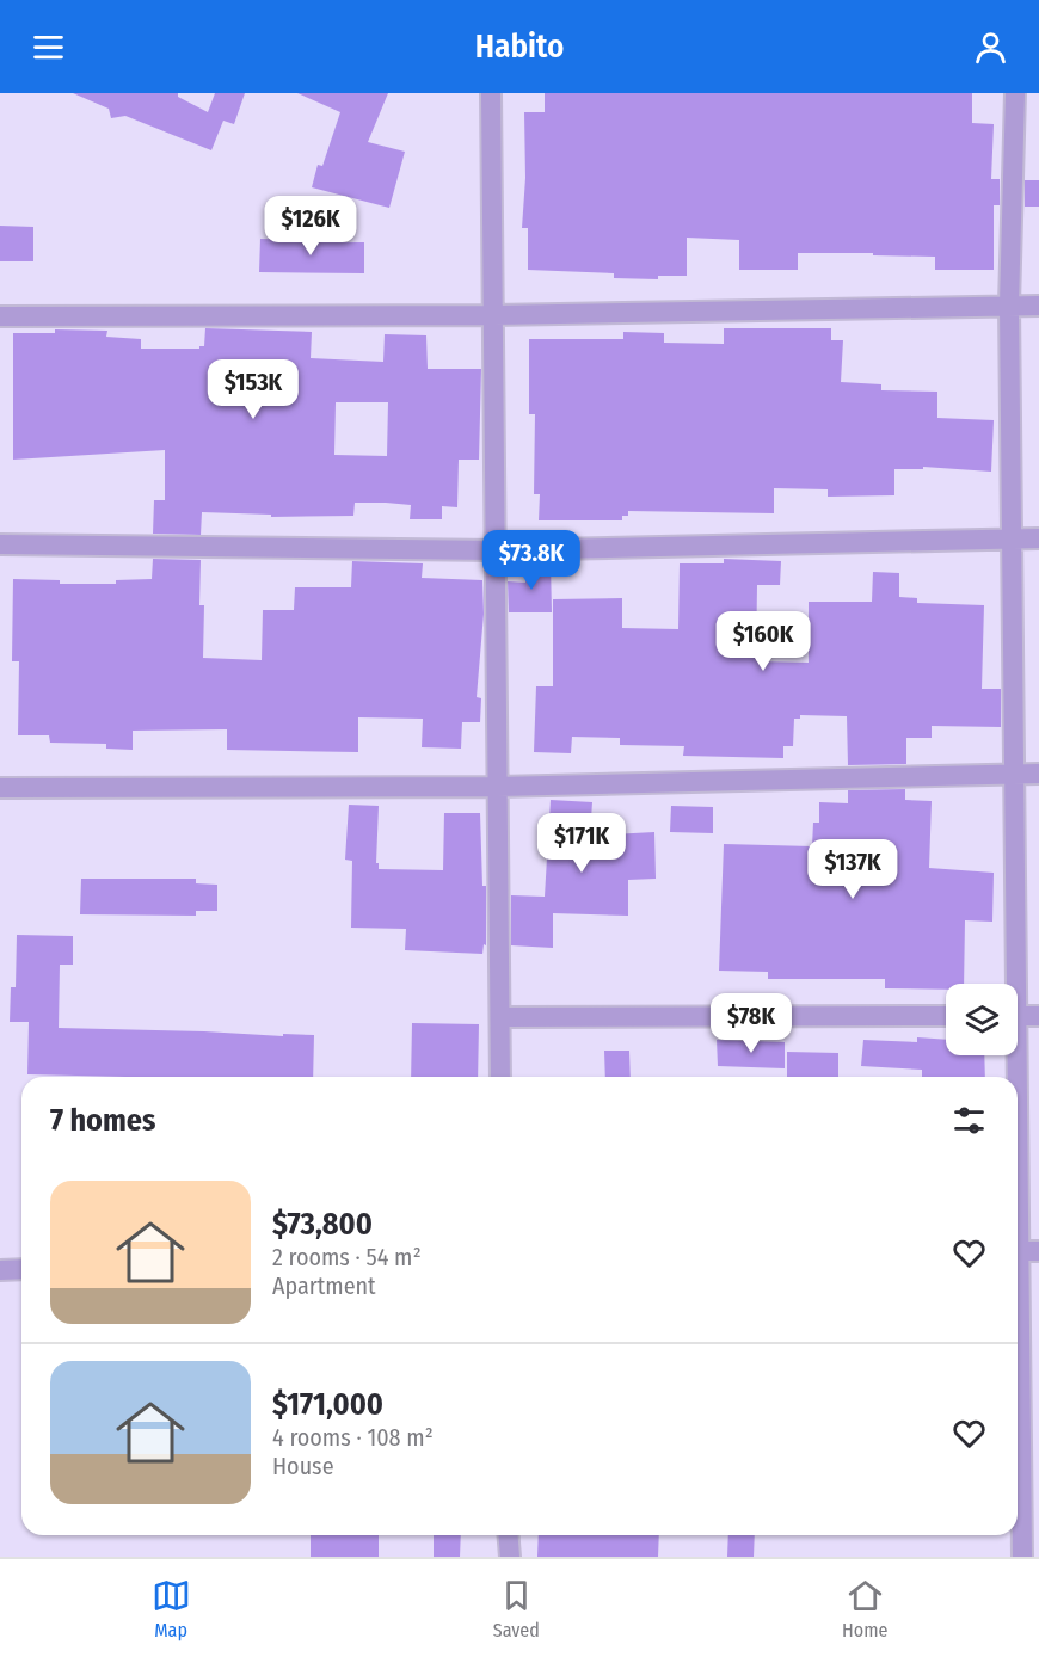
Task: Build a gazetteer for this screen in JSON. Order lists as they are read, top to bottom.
{
  "page": {
    "header": "Habito",
    "price": [
      "$126K",
      "$153K",
      "$73.8K",
      "$160K",
      "$171K",
      "$137K",
      "$78K"
    ],
    "heading": "7 homes",
    "list": [
      {
        "name": "$73,800",
        "note": "2 rooms · 54 m² · Apartment"
      },
      {
        "name": "$171,000",
        "note": "4 rooms · 108 m² · House"
      }
    ],
    "tabs": ["Map", "Saved", "Home"]
  }
}
